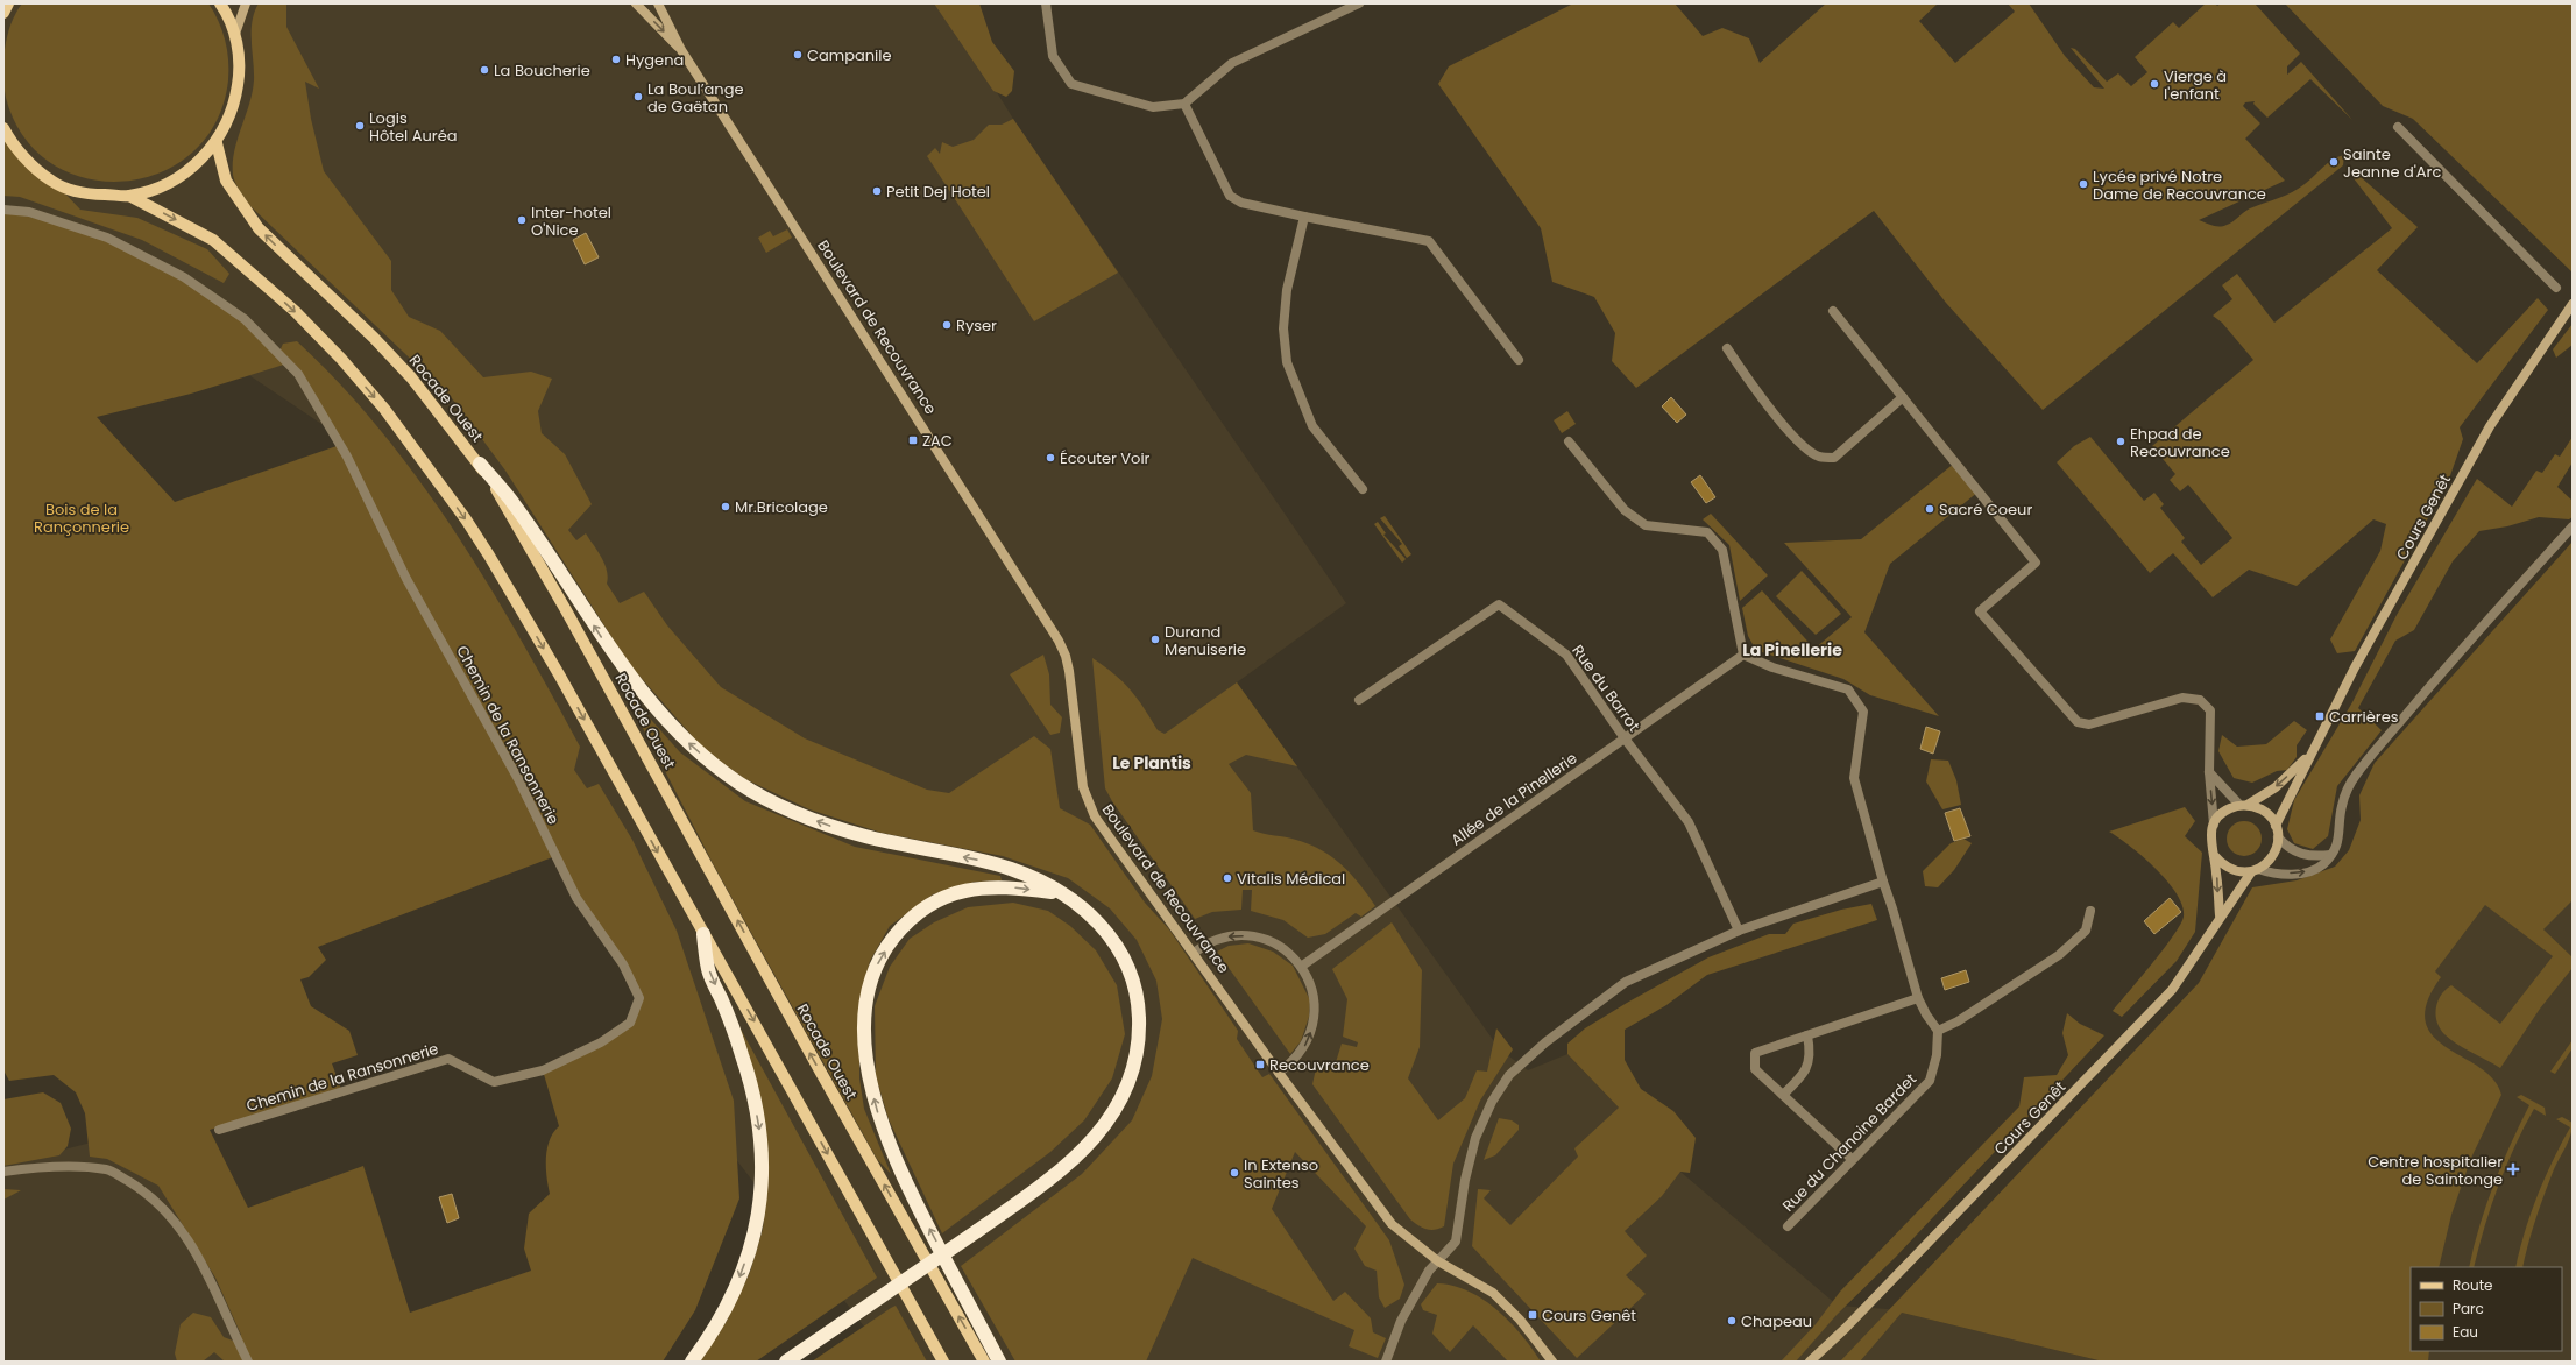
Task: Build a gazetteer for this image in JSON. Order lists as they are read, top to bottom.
{
  "streets": {
    "main road": ["Rocade Ouest"],
    "street": [
      "Boulevard de Recouvrance",
      "Cours Genêt",
      "Rue du Barrot",
      "Chemin de la Ransonnerie",
      "Allée de la Pinellerie",
      "Rue du Chanoine Bardet"
    ]
  },
  "crossings": [
    ["Rue du Barrot", "Allée de la Pinellerie"]
  ],
  "districts": ["La Pinellerie", "Le Plantis"],
  "parks": ["Bois de la Rançonnerie"],
  "places": {
    "other": [
      "Campanile",
      "Hygena",
      "La Boucherie",
      "Vierge à l'enfant",
      "La Boul’ange de Gaëtan",
      "Logis Hôtel Auréa",
      "Sainte Jeanne d'Arc",
      "Lycée privé Notre Dame de Recouvrance",
      "Petit Dej Hotel",
      "Inter-hotel O'Nice",
      "Ryser",
      "Ehpad de Recouvrance",
      "Écouter Voir",
      "Mr.Bricolage",
      "Sacré Coeur",
      "Durand Menuiserie",
      "Vitalis Médical",
      "In Extenso Saintes",
      "Chapeau"
    ],
    "transit": [
      "ZAC",
      "Carrières",
      "Recouvrance",
      "Cours Genêt"
    ],
    "health": ["Centre hospitalier de Saintonge"]
  },
  "legend": ["Route", "Parc", "Eau"]
}
